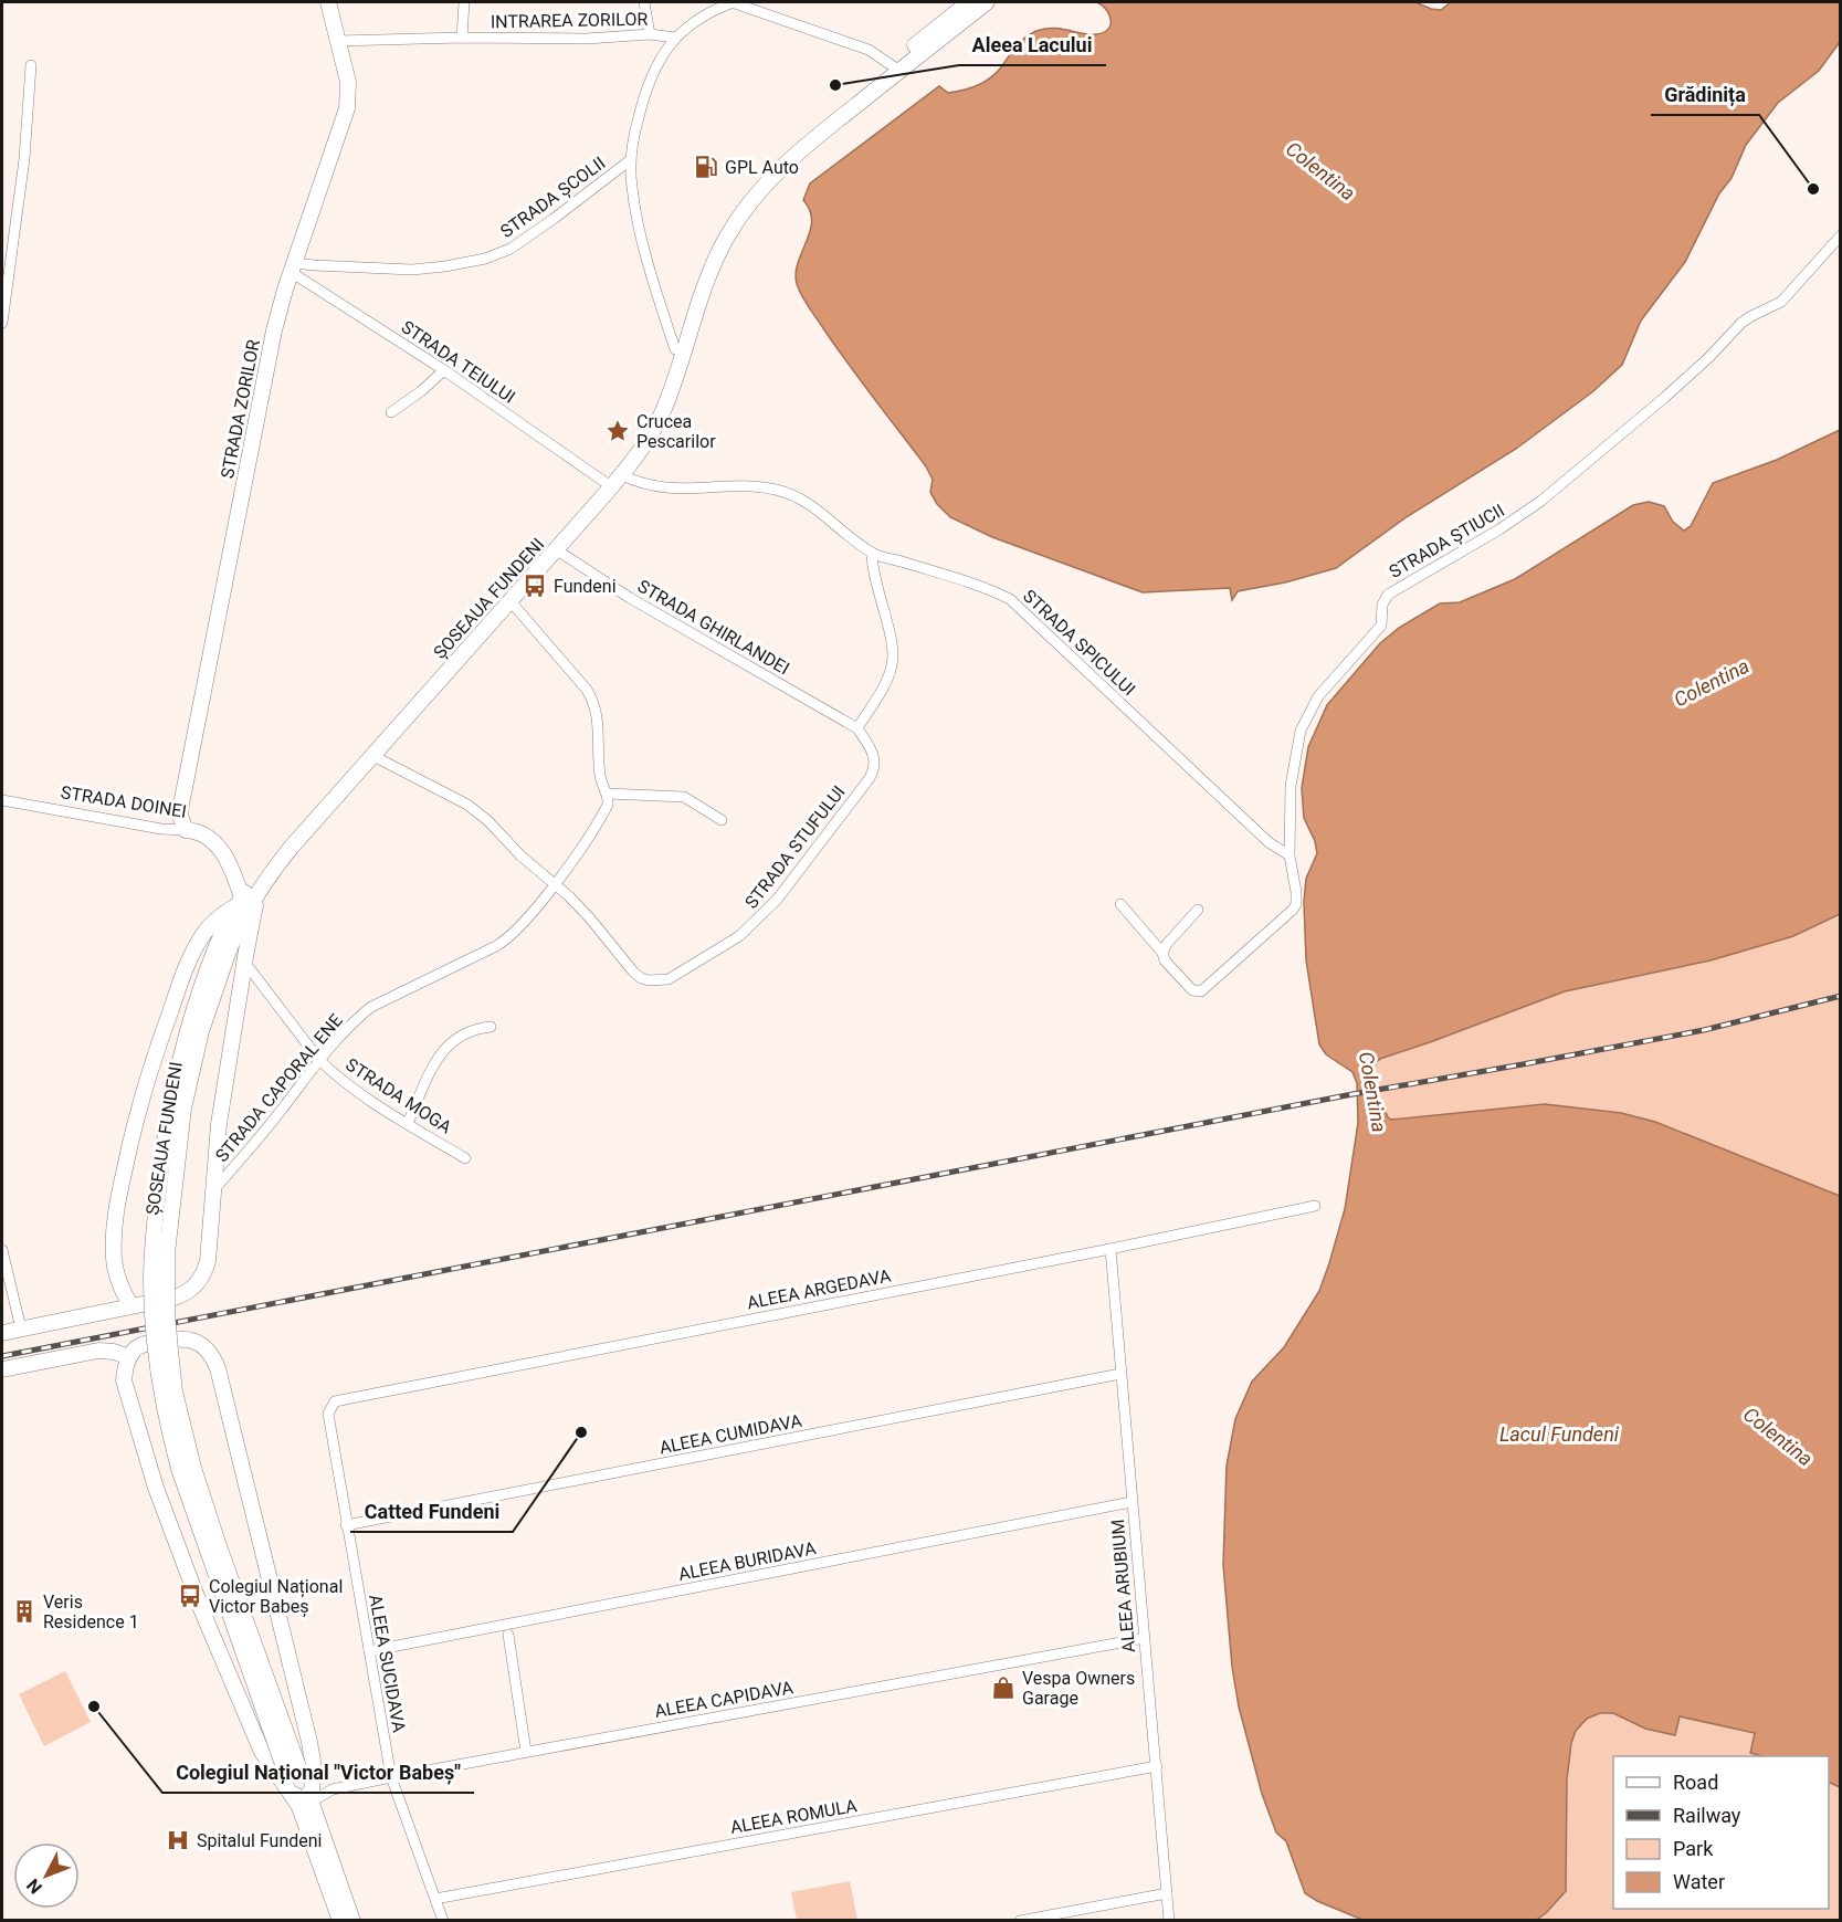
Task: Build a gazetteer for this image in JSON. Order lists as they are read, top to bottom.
{
  "streets": {
    "main road": ["STRADA ZORILOR", "ȘOSEAUA FUNDENI", "STRADA DOINEI"],
    "street": [
      "INTRAREA ZORILOR",
      "STRADA ȘCOLII",
      "STRADA TEIULUI",
      "STRADA ȘTIUCII",
      "STRADA GHIRLANDEI",
      "STRADA SPICULUI",
      "STRADA STUFULUI",
      "STRADA CAPORAL ENE",
      "STRADA MOGA",
      "ALEEA ARGEDAVA",
      "ALEEA CUMIDAVA",
      "ALEEA BURIDAVA",
      "ALEEA ARUBIUM",
      "ALEEA SUCIDAVA",
      "ALEEA CAPIDAVA",
      "ALEEA ROMULA"
    ]
  },
  "crossings": [
    ["INTRAREA ZORILOR", "STRADA ZORILOR"],
    ["STRADA ȘCOLII", "STRADA TEIULUI"],
    ["STRADA ȘCOLII", "STRADA ZORILOR"],
    ["STRADA TEIULUI", "STRADA ZORILOR"],
    ["STRADA TEIULUI", "ȘOSEAUA FUNDENI"],
    ["STRADA ZORILOR", "STRADA DOINEI"],
    ["STRADA ȘTIUCII", "STRADA SPICULUI"],
    ["ȘOSEAUA FUNDENI", "STRADA GHIRLANDEI"],
    ["ȘOSEAUA FUNDENI", "STRADA SPICULUI"],
    ["ȘOSEAUA FUNDENI", "STRADA DOINEI"],
    ["ȘOSEAUA FUNDENI", "ALEEA CAPIDAVA"],
    ["STRADA GHIRLANDEI", "STRADA STUFULUI"],
    ["STRADA STUFULUI", "STRADA CAPORAL ENE"],
    ["STRADA CAPORAL ENE", "STRADA MOGA"],
    ["ALEEA ARGEDAVA", "ALEEA ARUBIUM"],
    ["ALEEA ARGEDAVA", "ALEEA SUCIDAVA"],
    ["ALEEA CUMIDAVA", "ALEEA ARUBIUM"],
    ["ALEEA CUMIDAVA", "ALEEA SUCIDAVA"],
    ["ALEEA BURIDAVA", "ALEEA ARUBIUM"],
    ["ALEEA BURIDAVA", "ALEEA SUCIDAVA"],
    ["ALEEA ARUBIUM", "ALEEA CAPIDAVA"],
    ["ALEEA ARUBIUM", "ALEEA ROMULA"],
    ["ALEEA SUCIDAVA", "ALEEA CAPIDAVA"],
    ["ALEEA SUCIDAVA", "ALEEA ROMULA"]
  ],
  "water": ["Colentina", "Lacul Fundeni"],
  "places": {
    "other": [
      "Aleea Lacului",
      "Grădinița",
      "Catted Fundeni",
      "Colegiul Național \"Victor Babeș\""
    ],
    "fuel station": ["GPL Auto"],
    "place": ["Crucea Pescarilor"],
    "bus stop": ["Fundeni", "Colegiul Național Victor Babeș"],
    "building": ["Veris Residence 1"],
    "shop": ["Vespa Owners Garage"],
    "hospital": ["Spitalul Fundeni"]
  },
  "legend": [
    "Road",
    "Railway",
    "Park",
    "Water"
  ],
  "north": "bottom left"
}
